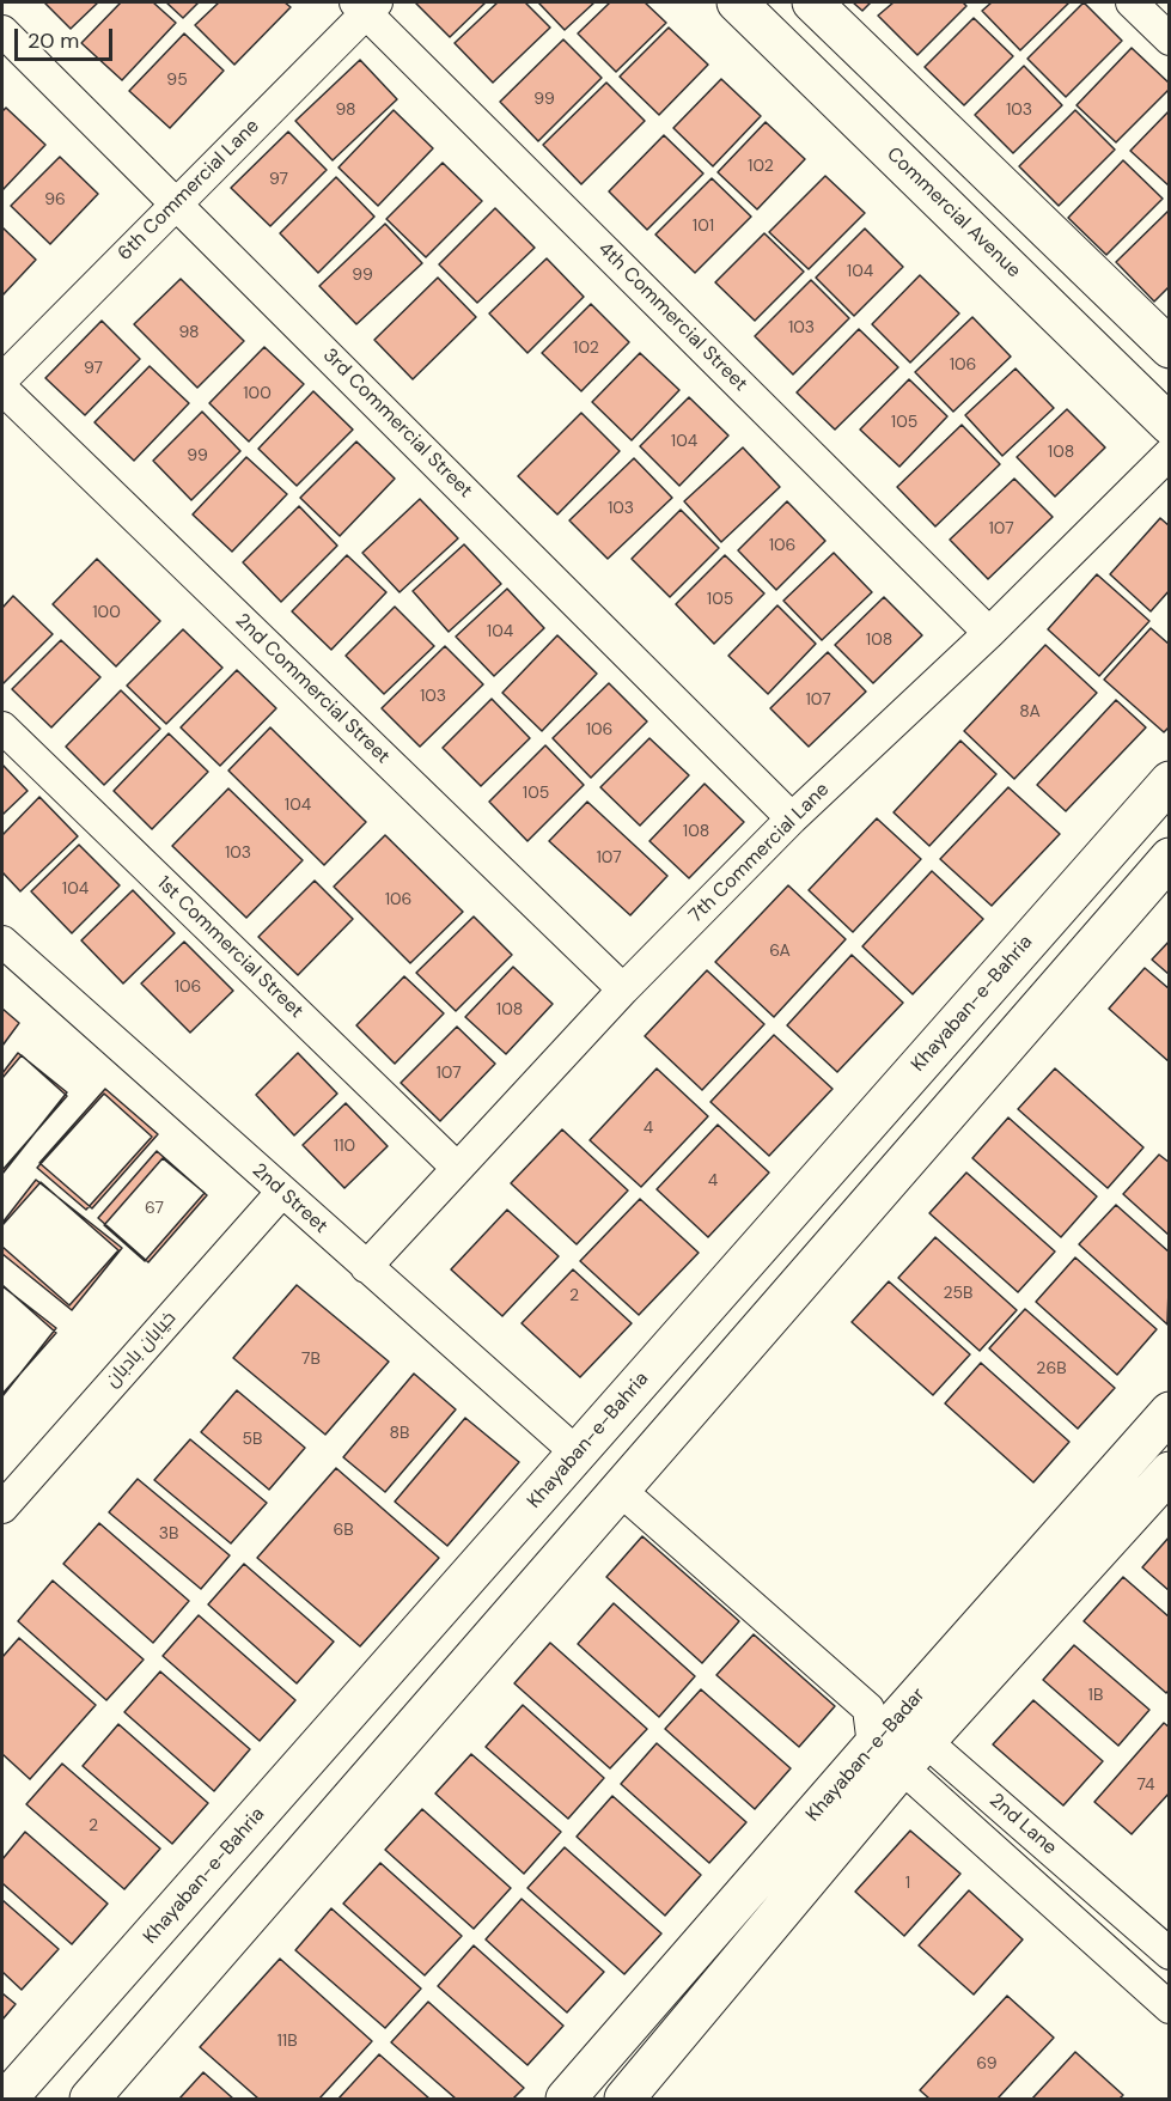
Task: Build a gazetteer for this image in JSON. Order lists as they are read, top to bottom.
{
  "streets": {
    "main road": ["Commercial Avenue", "Khayaban-e-Bahria", "Khayaban-e-Badar"],
    "street": [
      "6th Commercial Lane",
      "4th Commercial Street",
      "3rd Commercial Street",
      "2nd Commercial Street",
      "7th Commercial Lane",
      "1st Commercial Street",
      "2nd Street",
      "خیابان بادبان",
      "2nd Lane"
    ]
  },
  "crossings": [
    ["6th Commercial Lane", "4th Commercial Street"],
    ["6th Commercial Lane", "3rd Commercial Street"],
    ["4th Commercial Street", "7th Commercial Lane"],
    ["3rd Commercial Street", "7th Commercial Lane"],
    ["2nd Commercial Street", "7th Commercial Lane"],
    ["7th Commercial Lane", "1st Commercial Street"],
    ["7th Commercial Lane", "2nd Street"],
    ["Khayaban-e-Bahria", "2nd Street"],
    ["2nd Street", "خیابان بادبان"],
    ["Khayaban-e-Badar", "2nd Lane"]
  ],
  "house_numbers": [
    "95",
    "99",
    "98",
    "103",
    "102",
    "97",
    "96",
    "101",
    "104",
    "99",
    "103",
    "98",
    "102",
    "106",
    "97",
    "100",
    "105",
    "104",
    "108",
    "99",
    "103",
    "107",
    "106",
    "105",
    "100",
    "104",
    "108",
    "103",
    "107",
    "8A",
    "106",
    "105",
    "104",
    "108",
    "103",
    "107",
    "104",
    "106",
    "6A",
    "106",
    "108",
    "107",
    "4",
    "110",
    "4",
    "67",
    "25B",
    "2",
    "7B",
    "26B",
    "8B",
    "5B",
    "6B",
    "3B",
    "1B",
    "74",
    "2",
    "1",
    "11B",
    "69"
  ],
  "scale_bar": "20 m"
}
